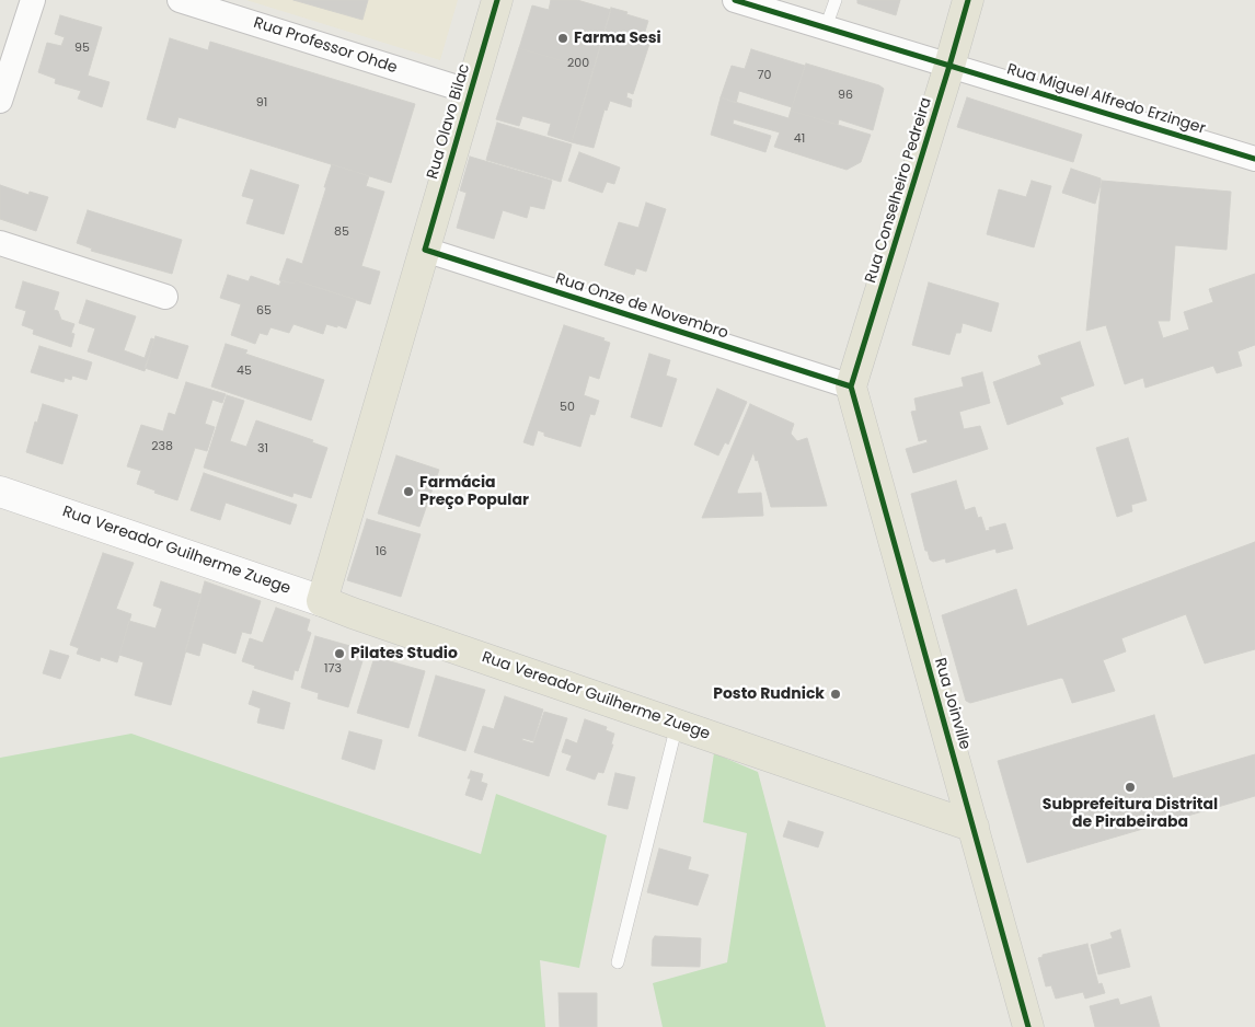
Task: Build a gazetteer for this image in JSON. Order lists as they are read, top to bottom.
{
  "streets": {
    "main road": [
      "Rua Olavo Bilac",
      "Rua Conselheiro Pedreira",
      "Rua Vereador Guilherme Zuege",
      "Rua Joinville"
    ],
    "street": ["Rua Professor Ohde", "Rua Miguel Alfredo Erzinger", "Rua Onze de Novembro"]
  },
  "crossings": [
    ["Rua Professor Ohde", "Rua Olavo Bilac"],
    ["Rua Miguel Alfredo Erzinger", "Rua Conselheiro Pedreira"],
    ["Rua Olavo Bilac", "Rua Onze de Novembro"],
    ["Rua Olavo Bilac", "Rua Vereador Guilherme Zuege"],
    ["Rua Conselheiro Pedreira", "Rua Onze de Novembro"],
    ["Rua Conselheiro Pedreira", "Rua Joinville"],
    ["Rua Onze de Novembro", "Rua Joinville"],
    ["Rua Vereador Guilherme Zuege", "Rua Joinville"]
  ],
  "places": [
    "Farma Sesi",
    "Farmácia Preço Popular",
    "Pilates Studio",
    "Posto Rudnick",
    "Subprefeitura Distrital de Pirabeiraba"
  ],
  "house_numbers": [
    "95",
    "200",
    "70",
    "96",
    "91",
    "41",
    "85",
    "65",
    "45",
    "50",
    "238",
    "31",
    "16",
    "173"
  ]
}
